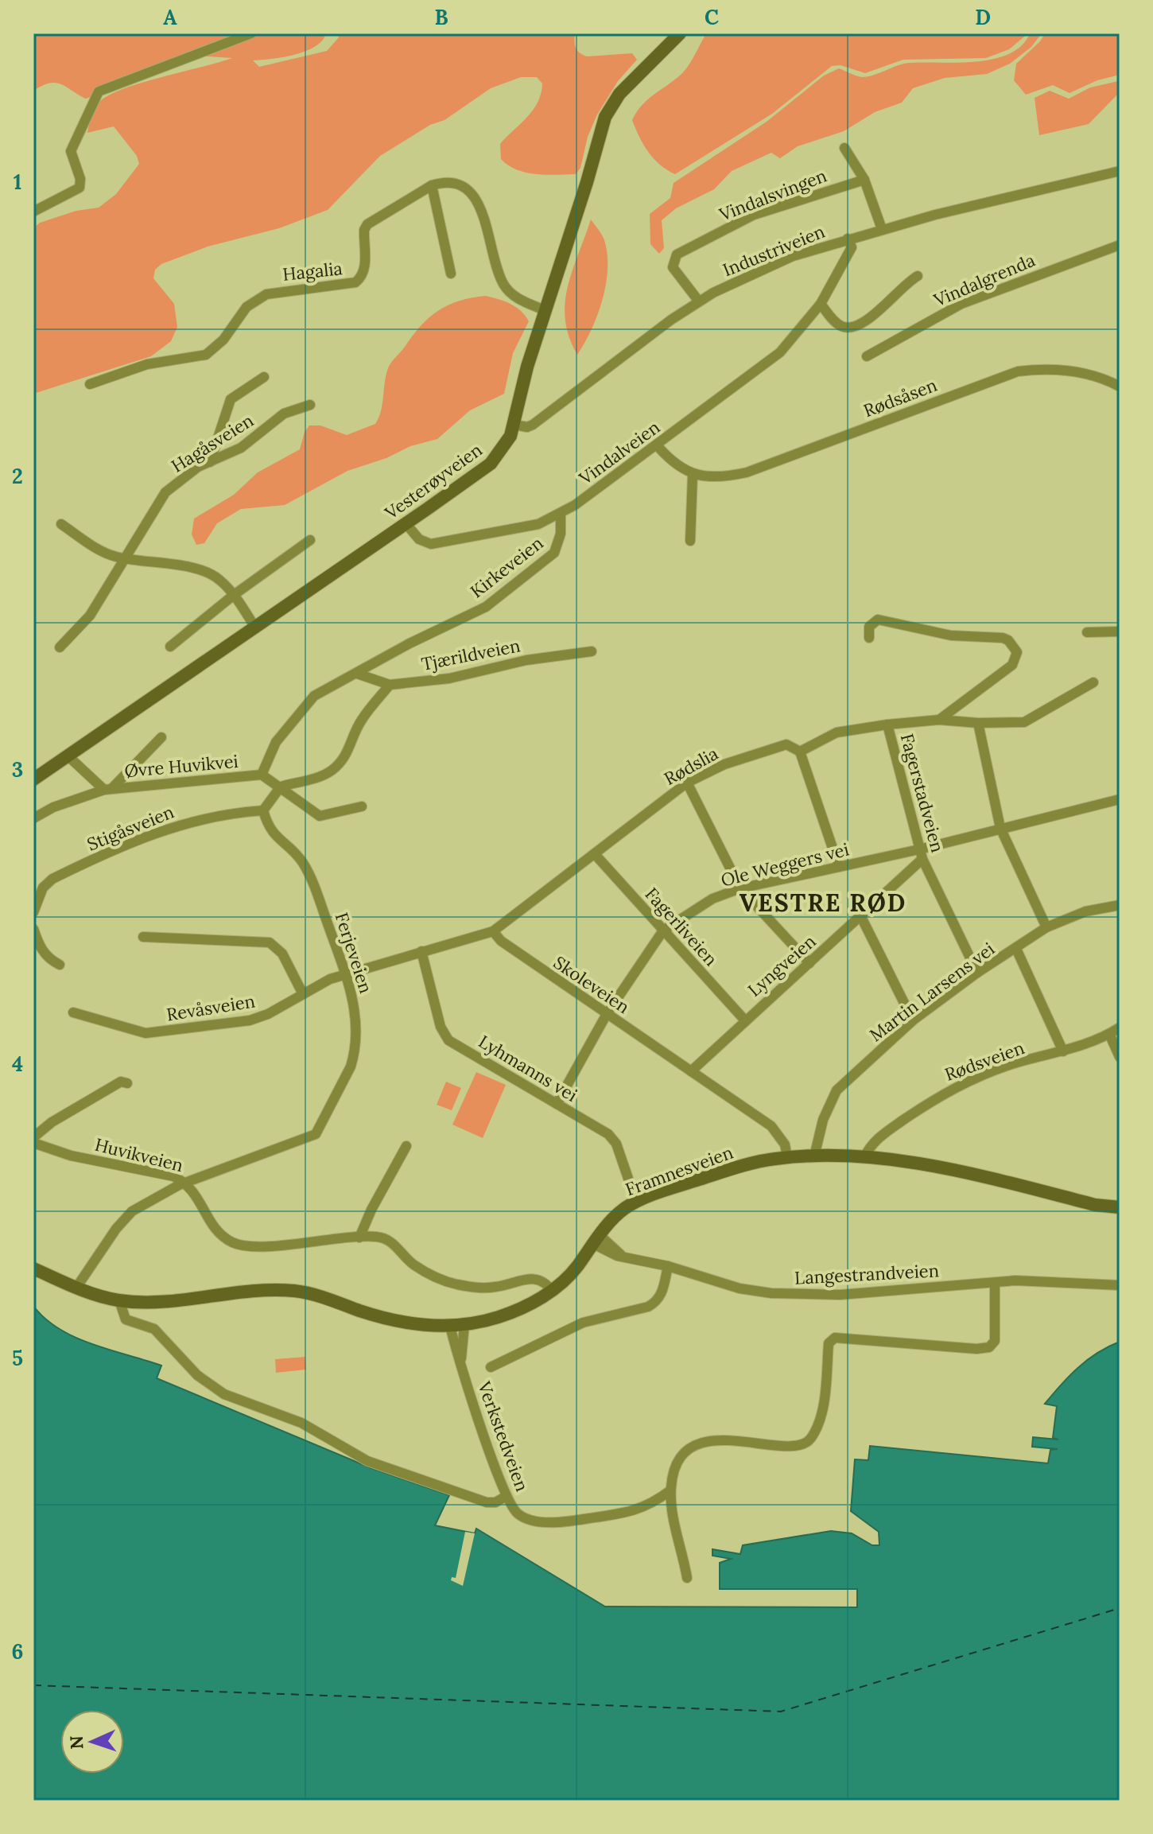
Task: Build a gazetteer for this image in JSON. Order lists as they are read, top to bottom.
{
  "streets": {
    "main road": ["Vesterøyveien", "Framnesveien"],
    "street": [
      "Vindalsvingen",
      "Industriveien",
      "Hagalia",
      "Vindalgrenda",
      "Rødsåsen",
      "Hagåsveien",
      "Vindalveien",
      "Kirkeveien",
      "Tjærildveien",
      "Øvre Huvikvei",
      "Rødslia",
      "Fagerstadveien",
      "Stigåsveien",
      "Ole Weggers vei",
      "Fagerliveien",
      "Ferjeveien",
      "Lyngveien",
      "Skoleveien",
      "Martin Larsens vei",
      "Revåsveien",
      "Rødsveien",
      "Lyhmanns vei",
      "Huvikveien",
      "Langestrandveien",
      "Verkstedveien"
    ]
  },
  "crossings": [
    ["Vindalsvingen", "Industriveien"],
    ["Industriveien", "Vindalveien"],
    ["Industriveien", "Vesterøyveien"],
    ["Vindalveien", "Vesterøyveien"],
    ["Vindalveien", "Kirkeveien"],
    ["Kirkeveien", "Øvre Huvikvei"],
    ["Tjærildveien", "Øvre Huvikvei"],
    ["Rødslia", "Fagerliveien"],
    ["Rødslia", "Skoleveien"],
    ["Fagerstadveien", "Ole Weggers vei"],
    ["Fagerstadveien", "Lyngveien"],
    ["Fagerstadveien", "Martin Larsens vei"],
    ["Stigåsveien", "Ferjeveien"],
    ["Ole Weggers vei", "Fagerliveien"],
    ["Ole Weggers vei", "Lyngveien"],
    ["Ole Weggers vei", "Skoleveien"],
    ["Ole Weggers vei", "Lyhmanns vei"],
    ["Fagerliveien", "Lyngveien"],
    ["Ferjeveien", "Revåsveien"],
    ["Ferjeveien", "Huvikveien"],
    ["Ferjeveien", "Framnesveien"],
    ["Lyngveien", "Skoleveien"],
    ["Skoleveien", "Framnesveien"],
    ["Martin Larsens vei", "Framnesveien"],
    ["Rødsveien", "Framnesveien"],
    ["Lyhmanns vei", "Framnesveien"],
    ["Huvikveien", "Framnesveien"],
    ["Framnesveien", "Langestrandveien"],
    ["Framnesveien", "Verkstedveien"]
  ],
  "districts": ["VESTRE RØD"],
  "north": "left",
  "grid": {
    "columns": [
      "A",
      "B",
      "C",
      "D"
    ],
    "rows": [
      "1",
      "2",
      "3",
      "4",
      "5",
      "6"
    ]
  }
}
